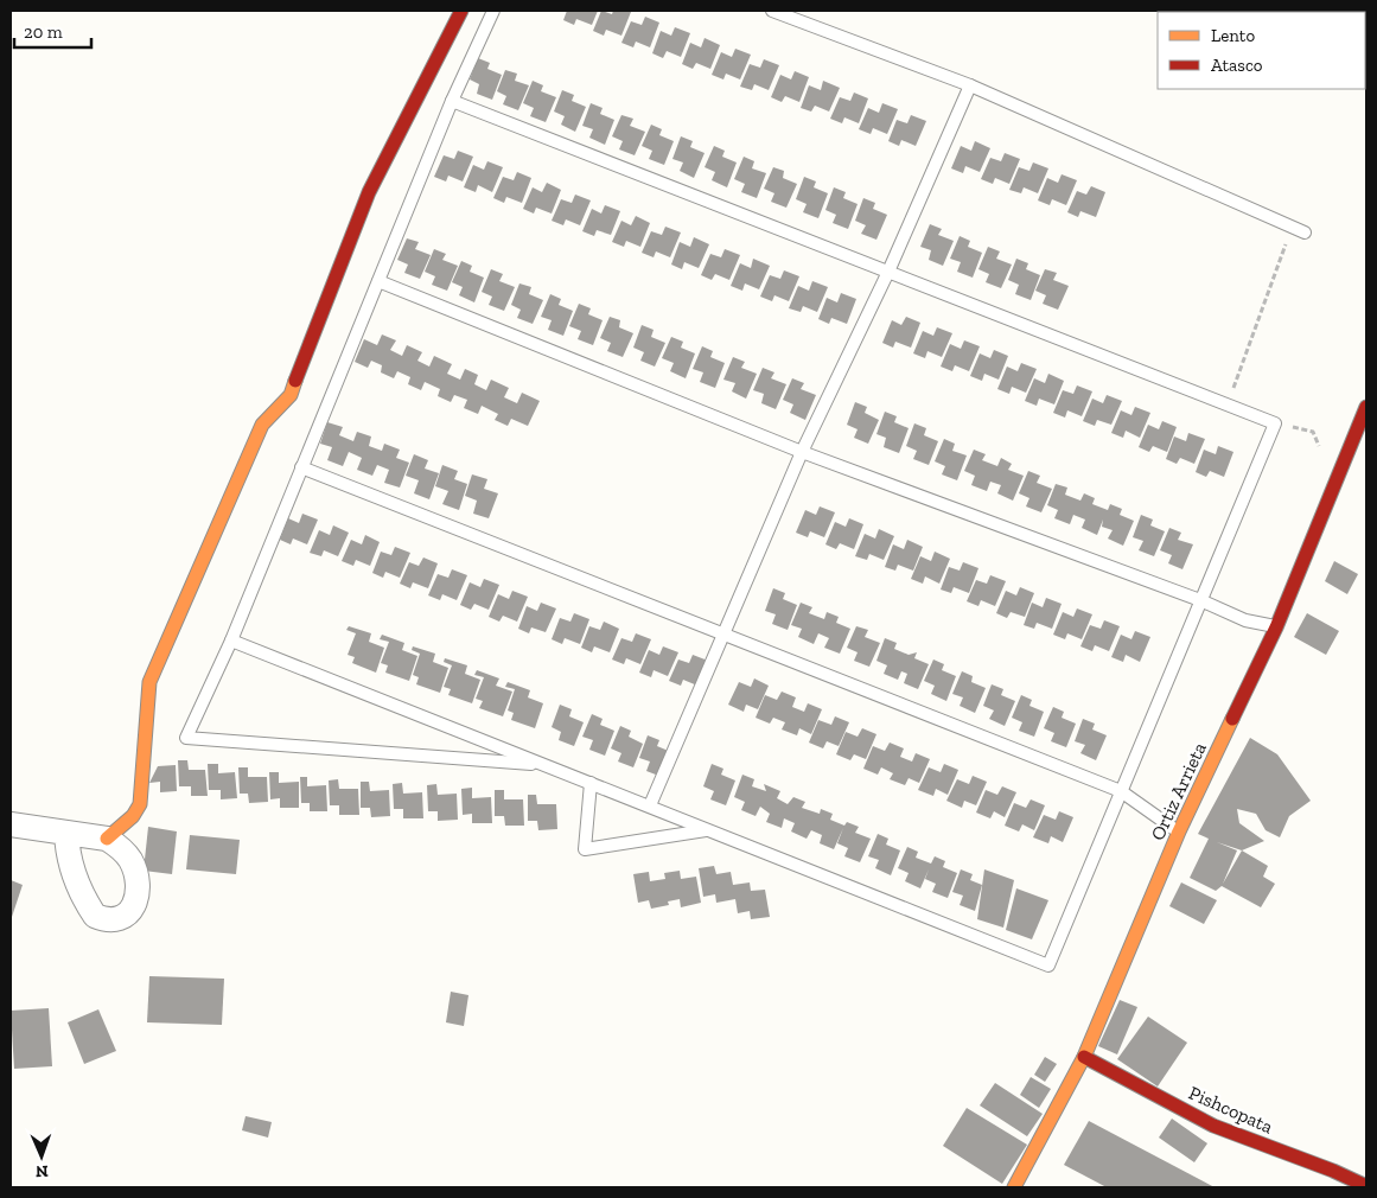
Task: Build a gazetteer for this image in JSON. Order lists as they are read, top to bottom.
{
  "streets": {
    "street": ["Ortiz Arrieta", "Pishcopata"]
  },
  "crossings": [
    ["Ortiz Arrieta", "Pishcopata"]
  ],
  "legend": ["Lento", "Atasco"],
  "scale_bar": "20 m",
  "north": "bottom"
}
